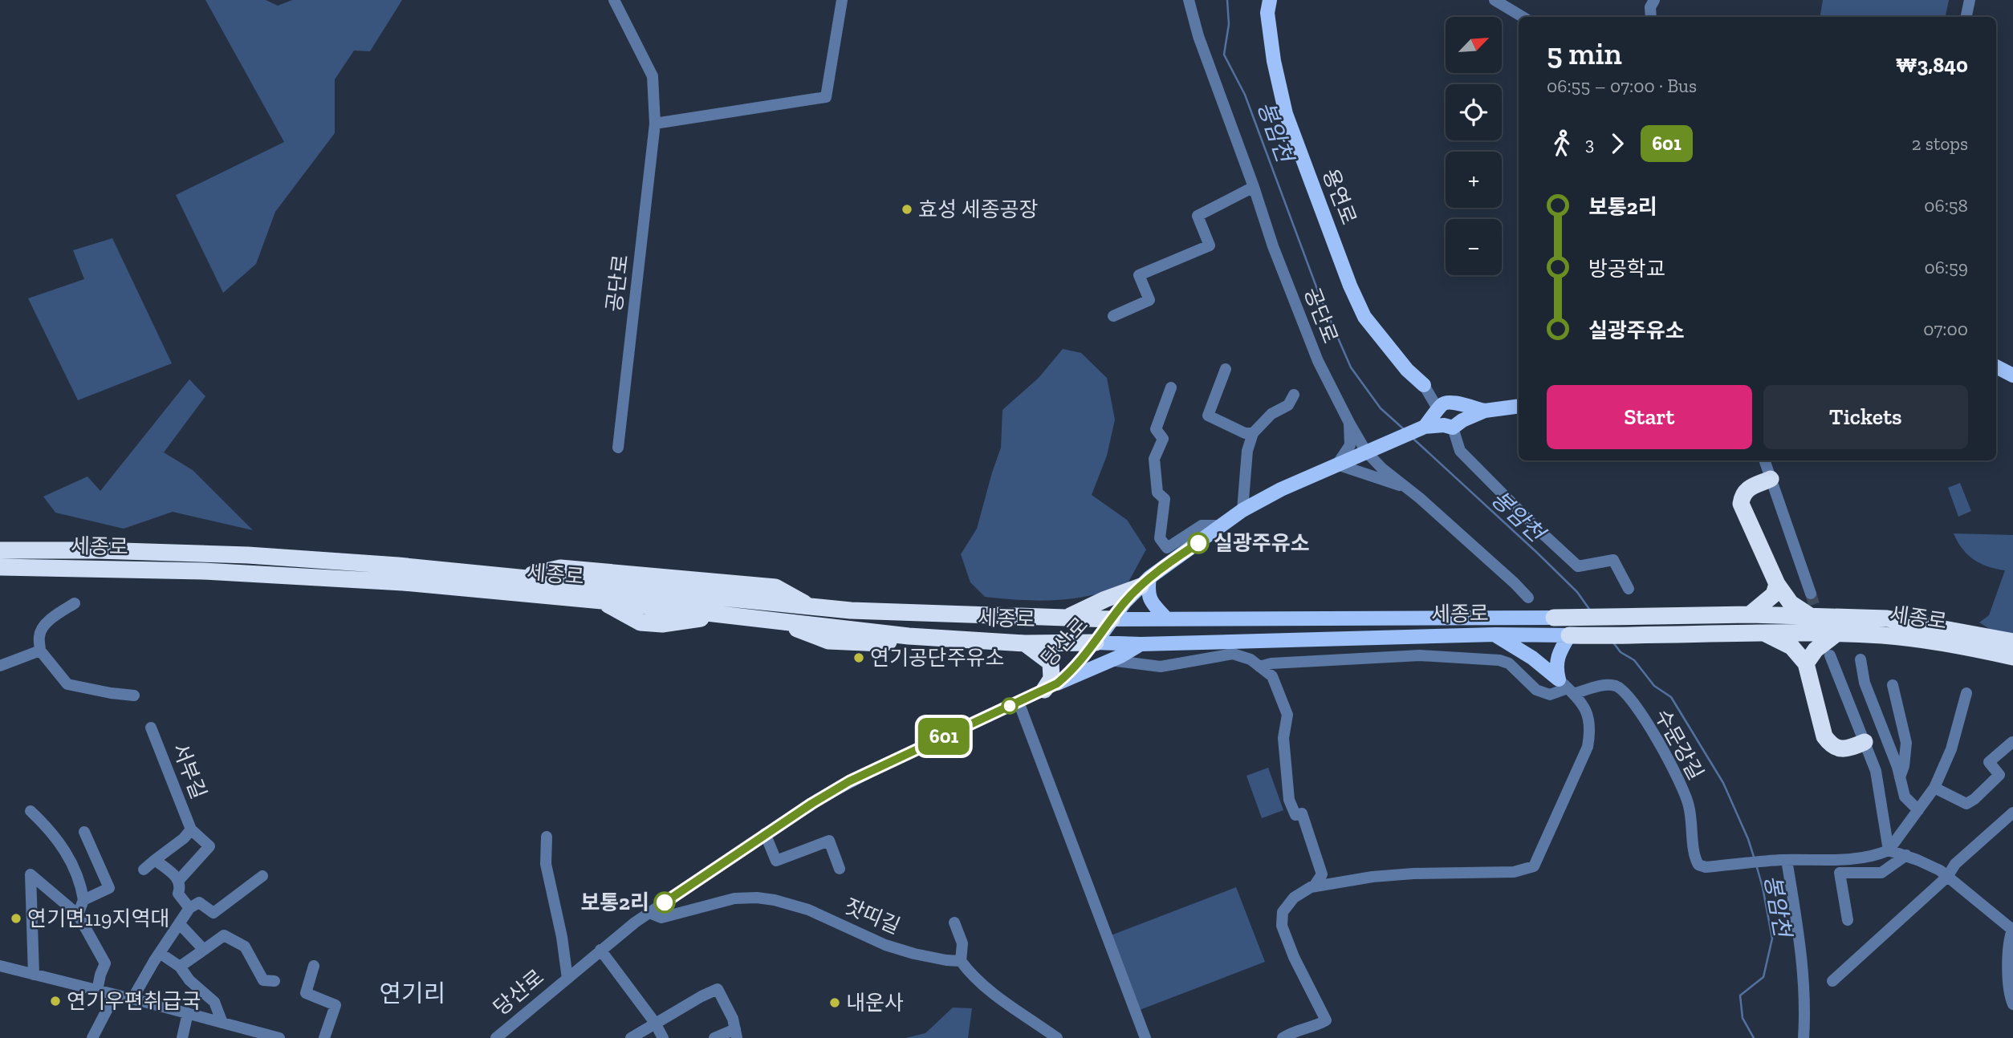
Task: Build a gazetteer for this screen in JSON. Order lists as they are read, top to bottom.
{
  "streets": {
    "highway": ["세종로"],
    "main road": ["용연로", "당산로"],
    "street": [
      "공단로",
      "수문강길",
      "서부길",
      "잣띠길"
    ]
  },
  "crossings": [
    ["공단로", "당산로"],
    ["세종로", "당산로"],
    ["당산로", "잣띠길"]
  ],
  "districts": ["연기리"],
  "water": ["봉암천"],
  "places": [
    "효성 세종공장",
    "실광주유소",
    "연기공단주유소",
    "보통2리",
    "연기면119지역대",
    "연기우편취급국",
    "내운사"
  ],
  "lines": ["bus line 601"],
  "north": "top right",
  "page": {
    "on_map": "601",
    "map_buttons": ["+", "−"],
    "heading": ["5 min", "06:55 – 07:00 · Bus", "₩3,840"],
    "legs": ["3", "601", "2 stops"],
    "list": [
      {
        "name": "보통2리",
        "value": "06:58"
      },
      {
        "name": "방공학교",
        "value": "06:59"
      },
      {
        "name": "실광주유소",
        "value": "07:00"
      }
    ],
    "buttons": ["Start", "Tickets"]
  }
}
